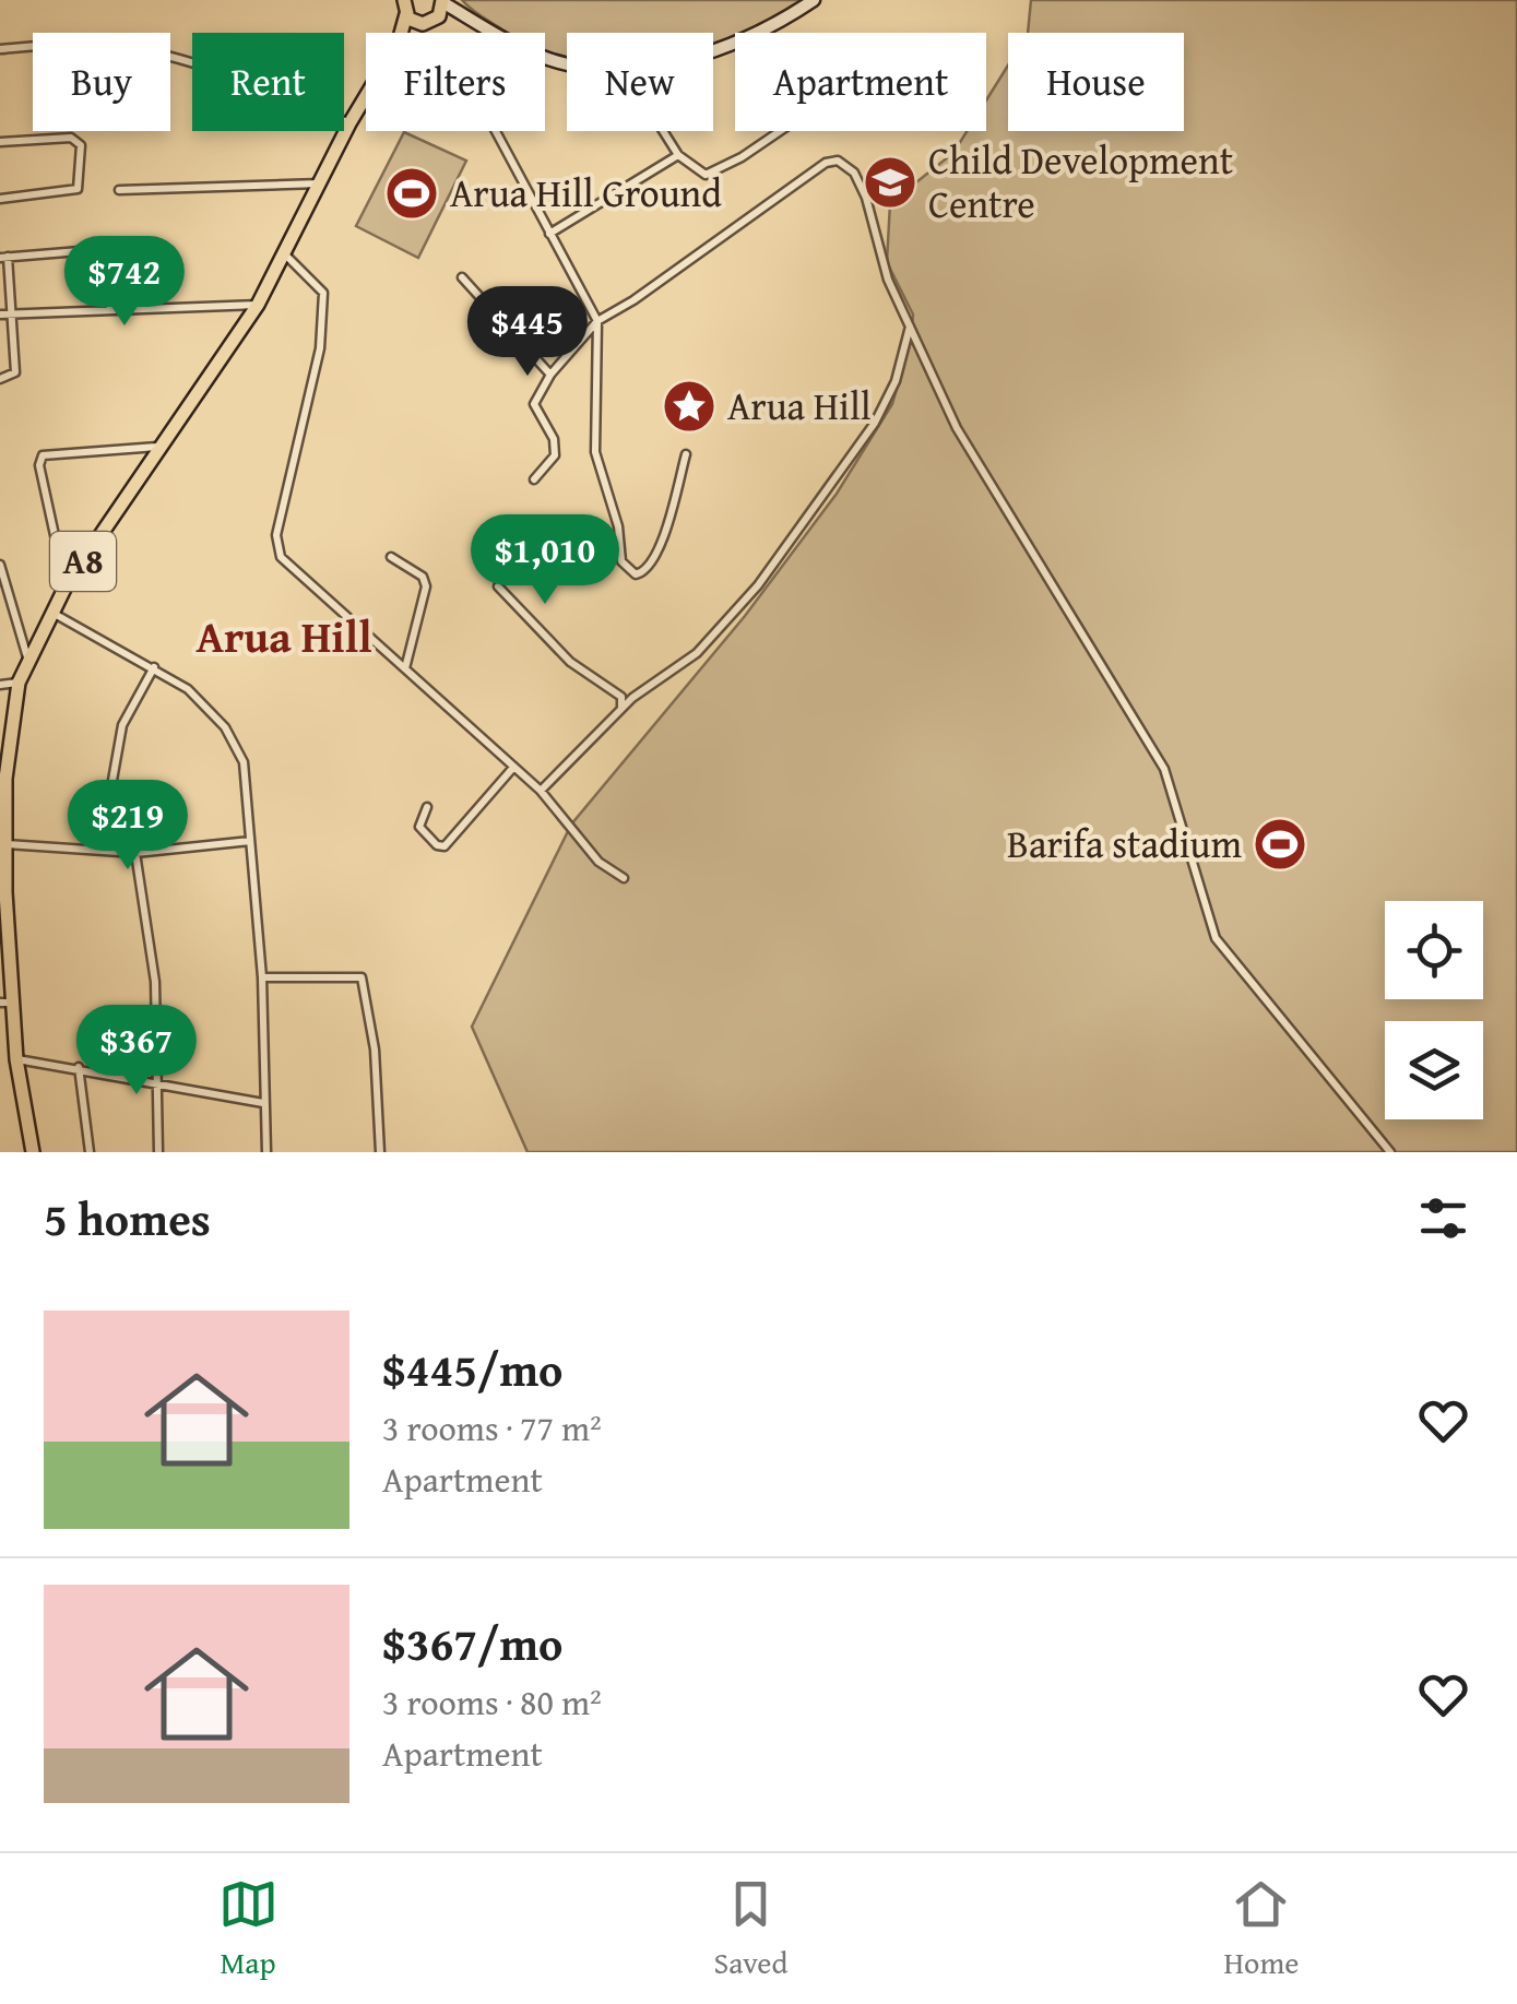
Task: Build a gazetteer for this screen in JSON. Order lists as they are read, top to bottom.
{
  "streets": {
    "main road": ["A8"]
  },
  "districts": ["Arua Hill"],
  "places": {
    "school or university": ["Child Development Centre"],
    "sports": ["Arua Hill Ground", "Barifa stadium"],
    "place": ["Arua Hill"]
  },
  "page": {
    "chip": [
      "Buy",
      "Rent",
      "Filters",
      "New",
      "Apartment",
      "House"
    ],
    "price": [
      "$742",
      "$445",
      "$1,010",
      "$219",
      "$367"
    ],
    "heading": "5 homes",
    "list": [
      {
        "name": "$445/mo",
        "note": "3 rooms · 77 m² · Apartment"
      },
      {
        "name": "$367/mo",
        "note": "3 rooms · 80 m² · Apartment"
      }
    ],
    "tabs": ["Map", "Saved", "Home"]
  }
}
